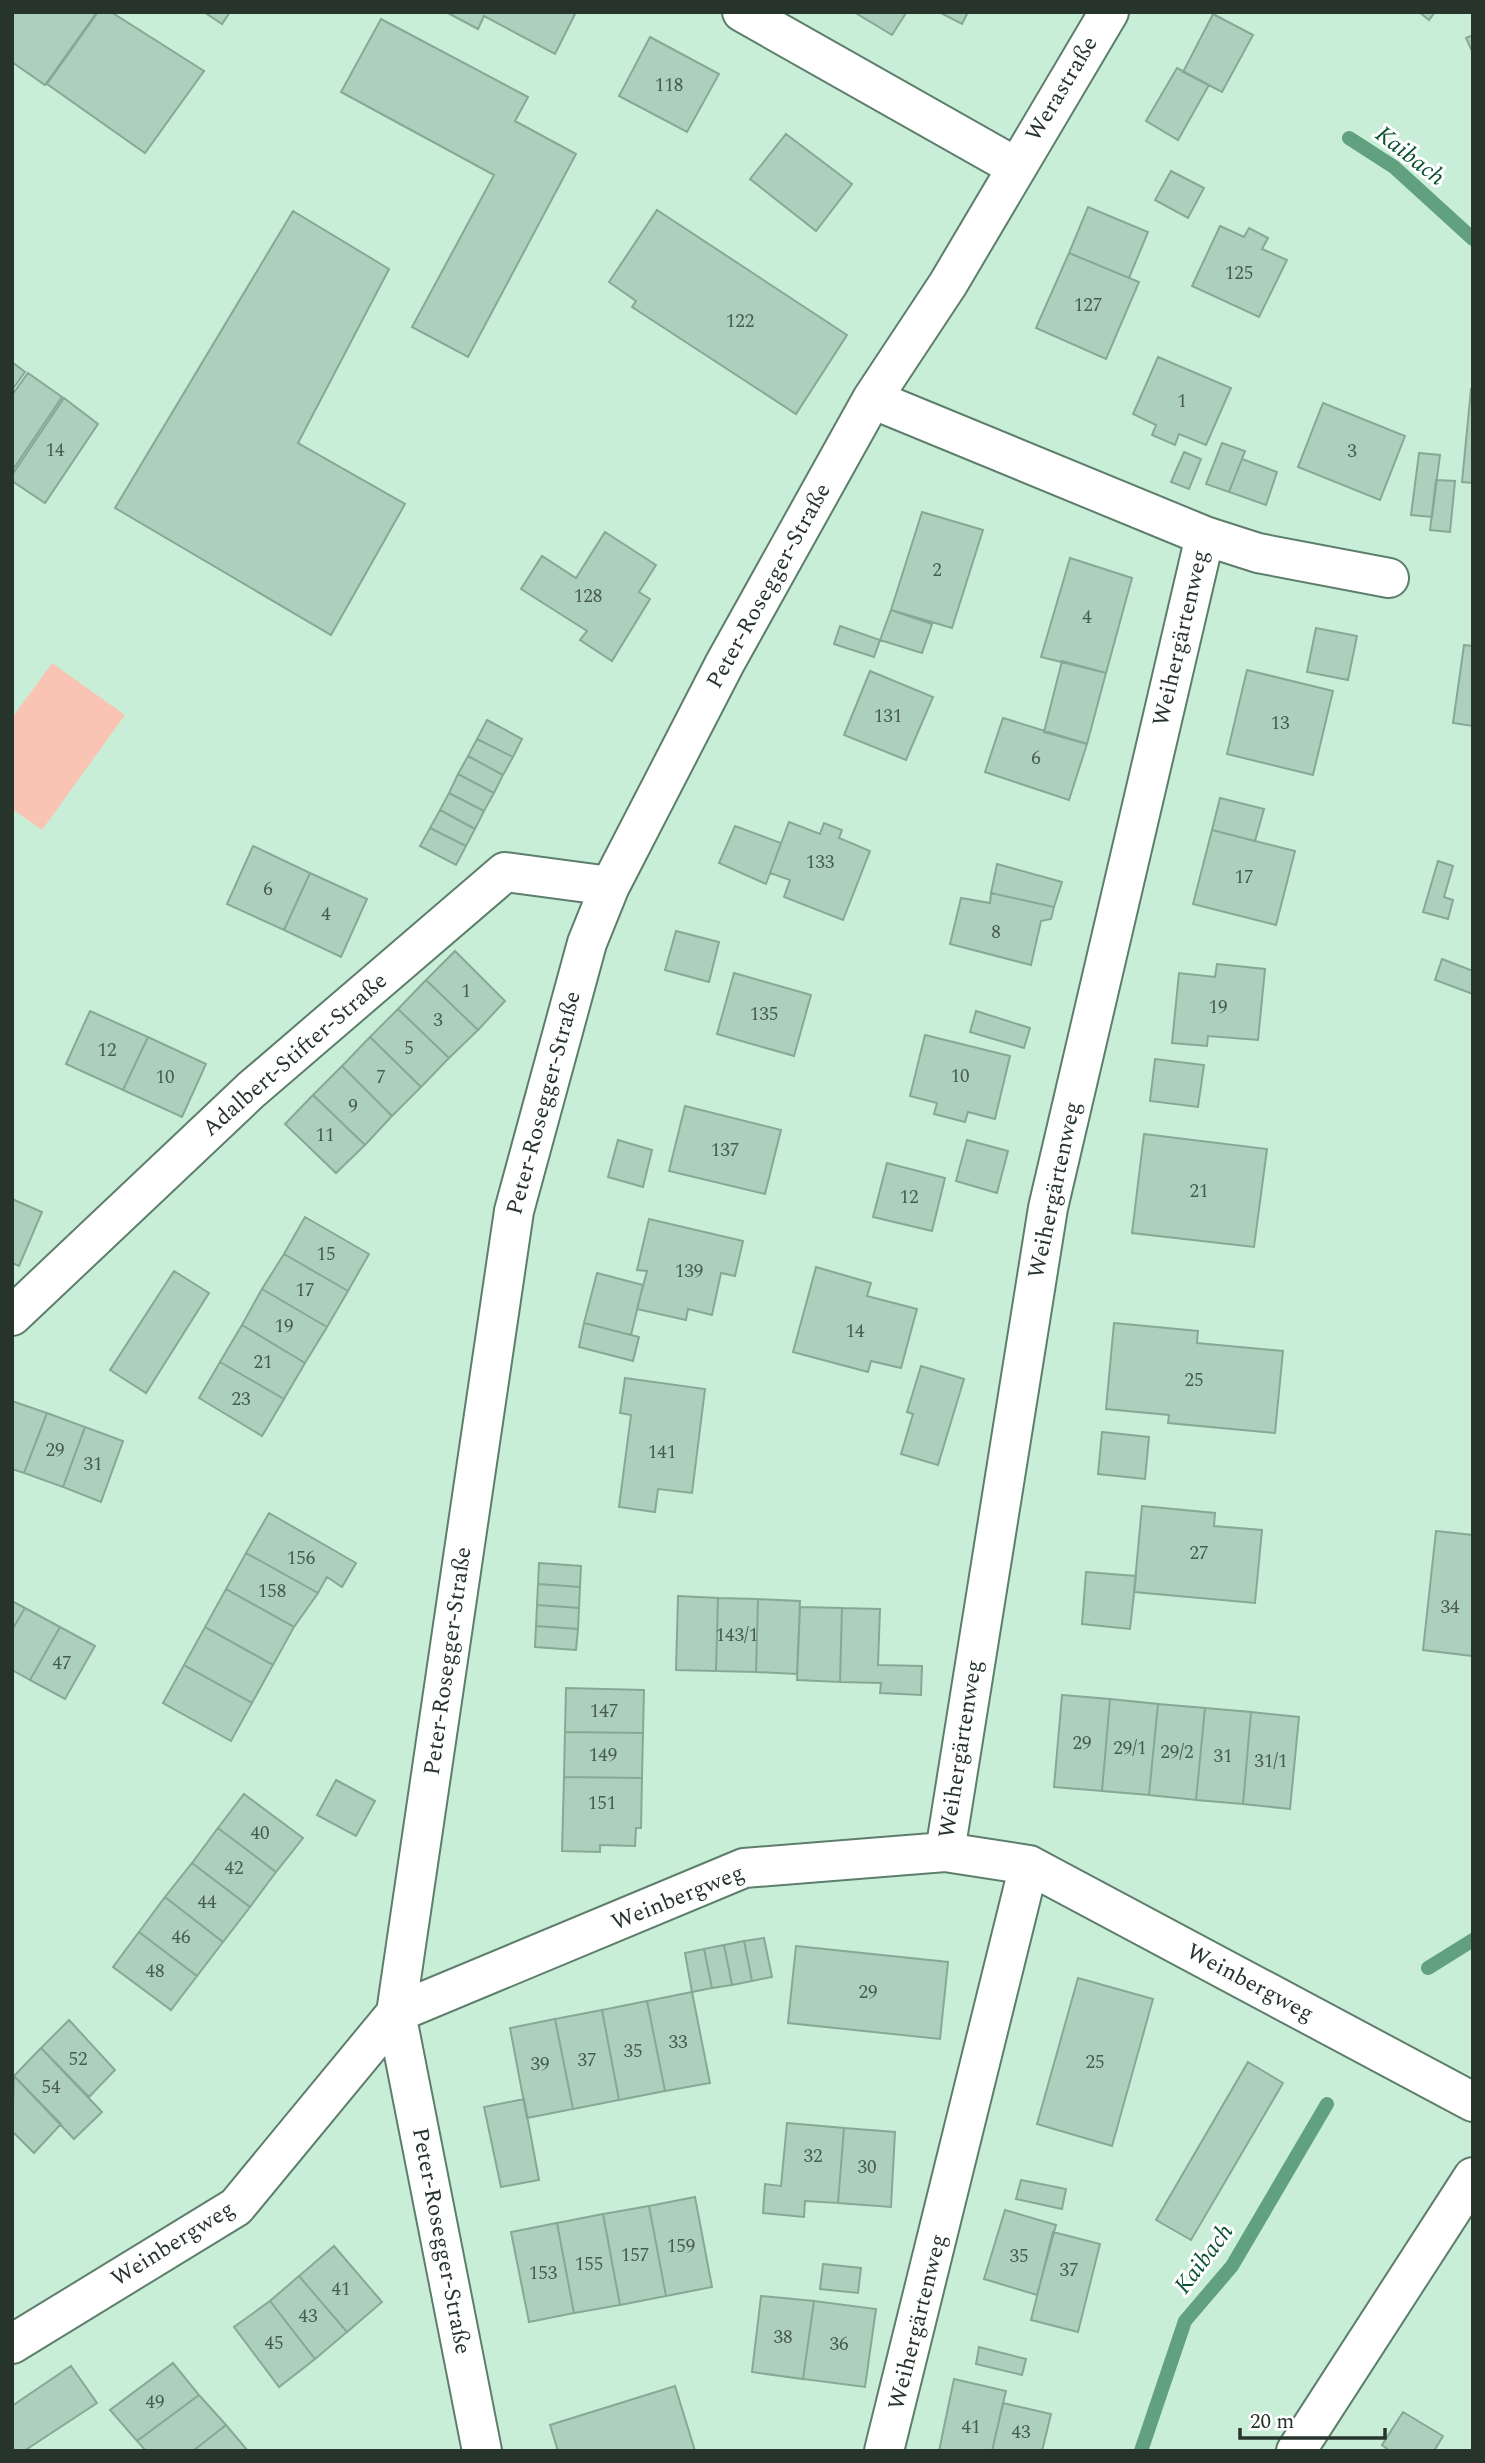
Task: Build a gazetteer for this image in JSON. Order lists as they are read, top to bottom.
{
  "streets": {
    "street": [
      "Werastraße",
      "Peter-Rosegger-Straße",
      "Weihergärtenweg",
      "Adalbert-Stifter-Straße",
      "Weinbergweg"
    ]
  },
  "crossings": [
    ["Werastraße", "Peter-Rosegger-Straße"],
    ["Peter-Rosegger-Straße", "Weihergärtenweg"],
    ["Peter-Rosegger-Straße", "Adalbert-Stifter-Straße"],
    ["Peter-Rosegger-Straße", "Weinbergweg"],
    ["Weihergärtenweg", "Weinbergweg"]
  ],
  "water": ["Kaibach"],
  "house_numbers": [
    "118",
    "125",
    "127",
    "122",
    "1",
    "14",
    "3",
    "2",
    "128",
    "4",
    "131",
    "13",
    "6",
    "133",
    "17",
    "6",
    "4",
    "8",
    "1",
    "19",
    "135",
    "3",
    "5",
    "12",
    "10",
    "10",
    "7",
    "9",
    "11",
    "137",
    "21",
    "12",
    "15",
    "139",
    "17",
    "19",
    "14",
    "21",
    "25",
    "23",
    "29",
    "141",
    "31",
    "27",
    "156",
    "158",
    "34",
    "143/1",
    "47",
    "147",
    "29",
    "29/1",
    "29/2",
    "149",
    "31",
    "31/1",
    "151",
    "40",
    "42",
    "44",
    "46",
    "48",
    "29",
    "33",
    "35",
    "52",
    "37",
    "25",
    "39",
    "54",
    "32",
    "30",
    "159",
    "157",
    "35",
    "155",
    "37",
    "153",
    "41",
    "43",
    "38",
    "45",
    "36",
    "49",
    "41",
    "43"
  ],
  "scale_bar": "20 m"
}
